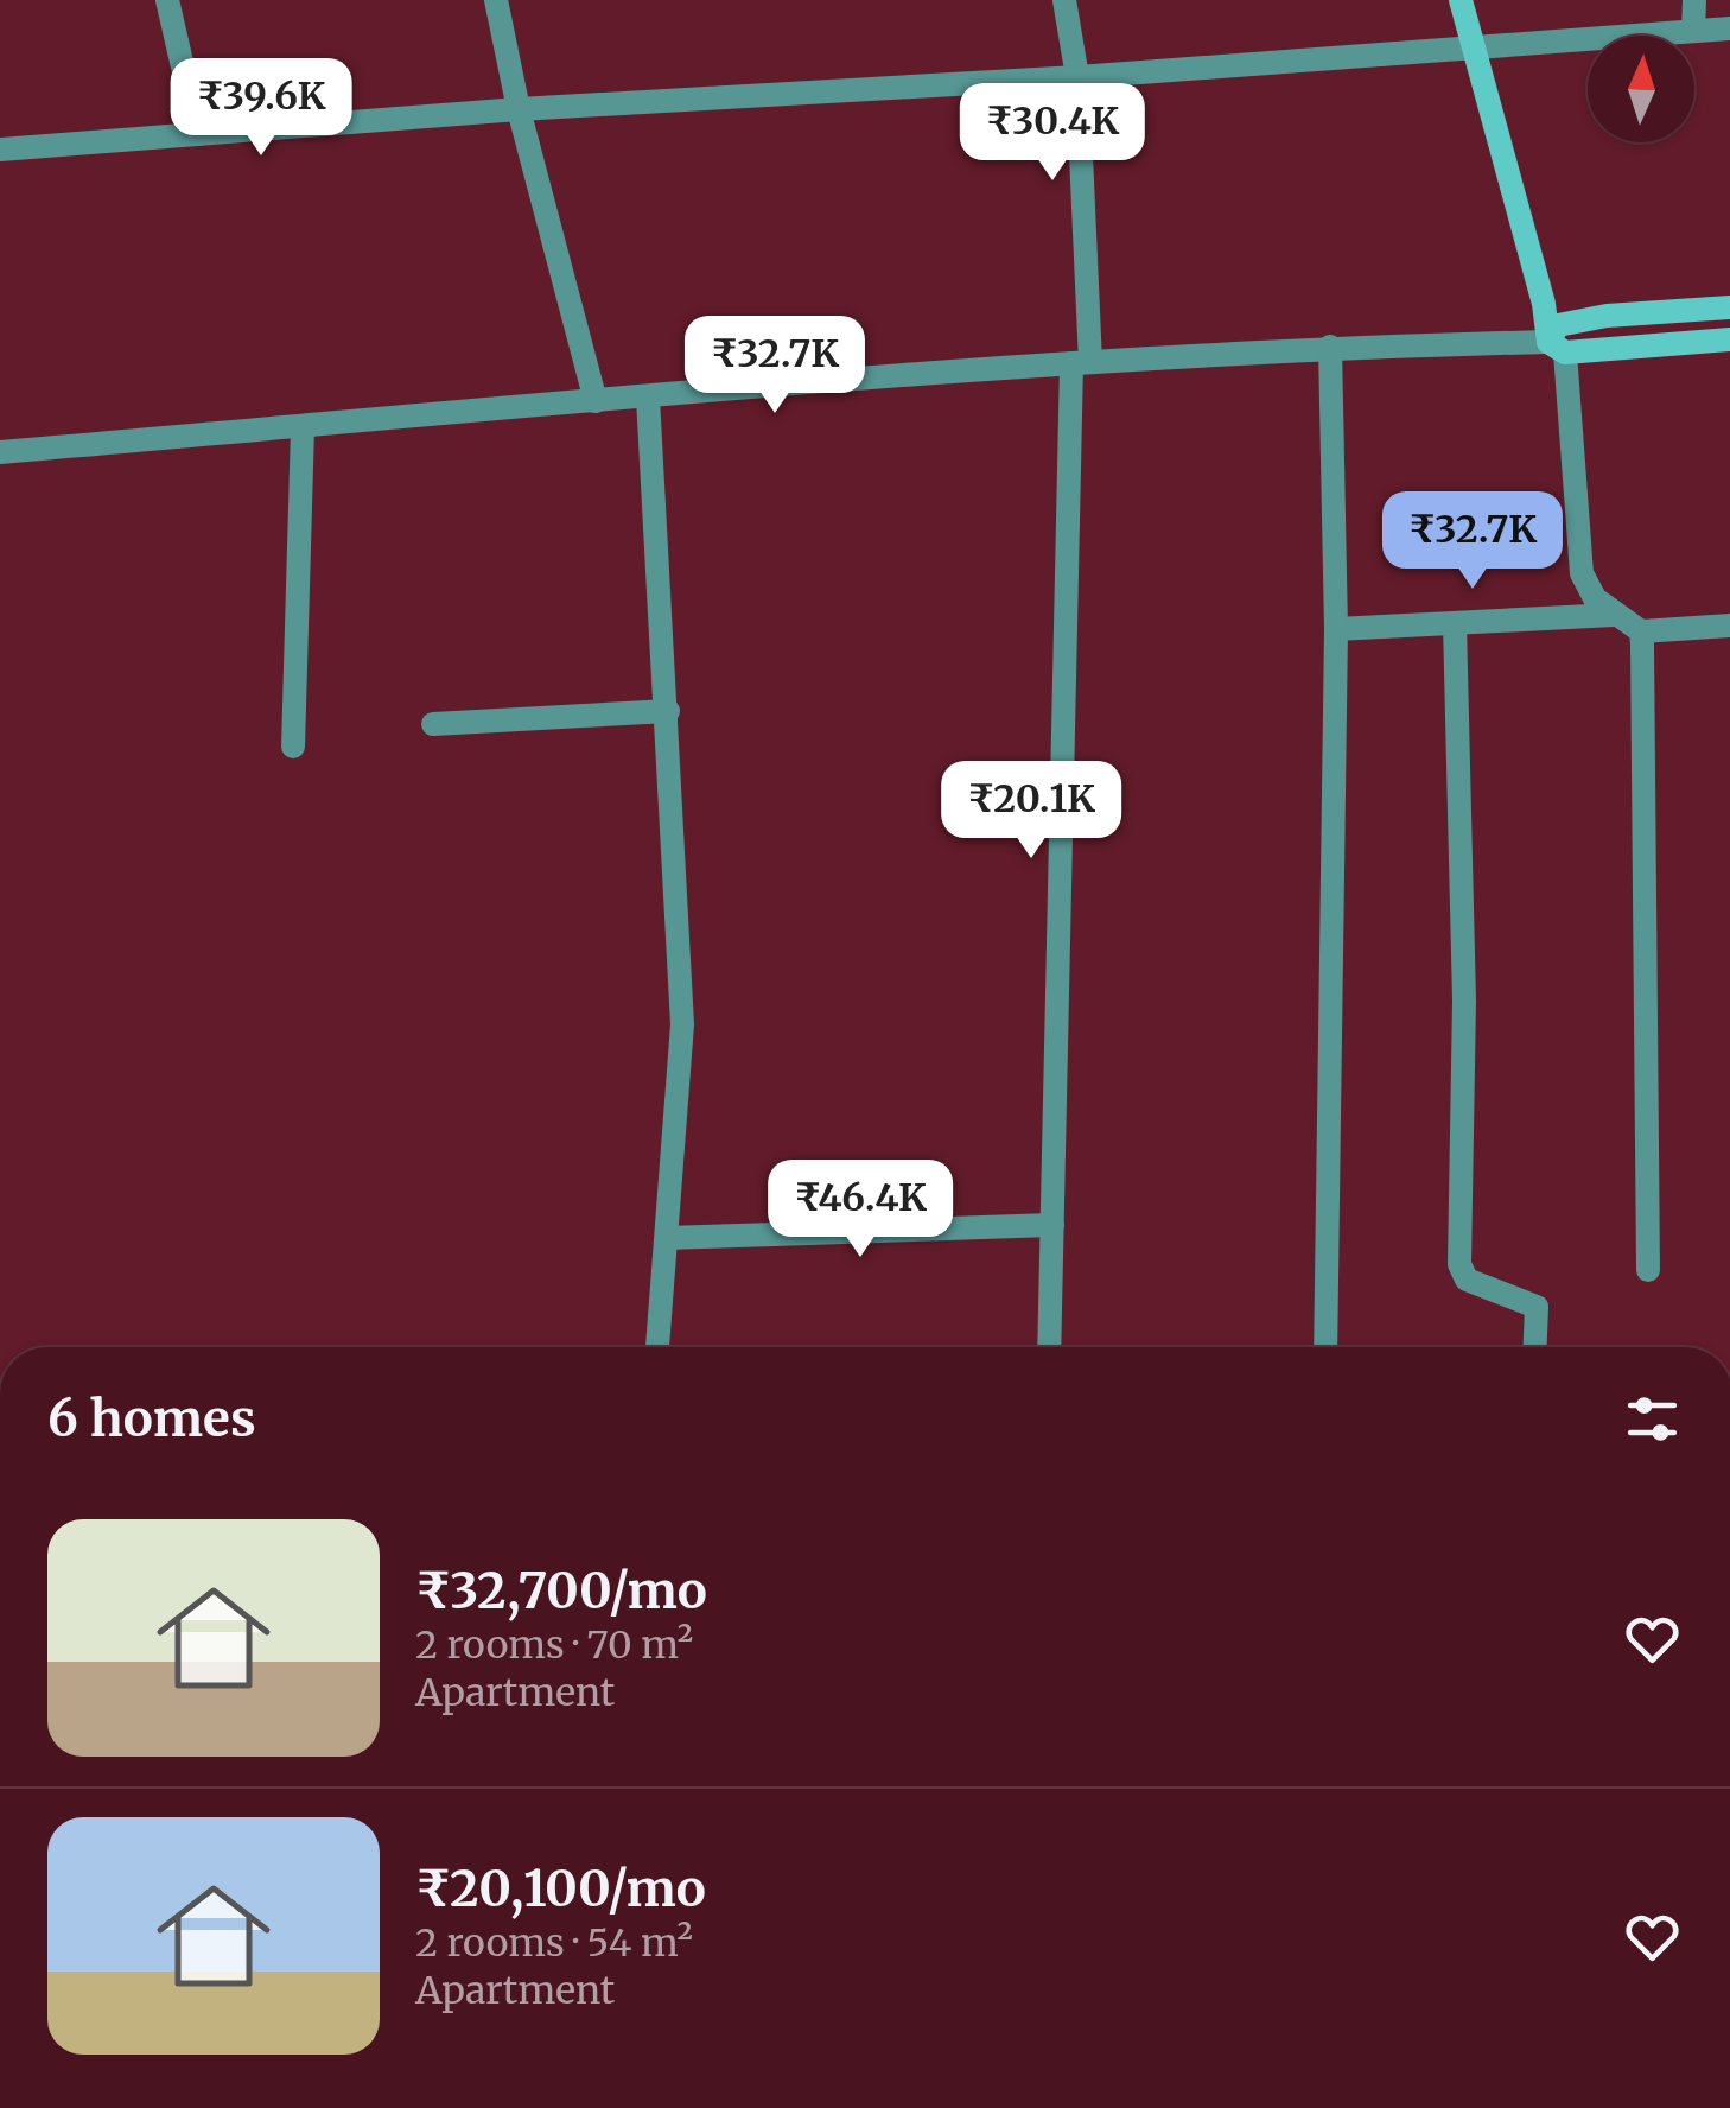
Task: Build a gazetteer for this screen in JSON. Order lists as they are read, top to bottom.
{
  "north": "top",
  "page": {
    "price": [
      "₹39.6K",
      "₹30.4K",
      "₹32.7K",
      "₹32.7K",
      "₹20.1K",
      "₹46.4K"
    ],
    "heading": "6 homes",
    "list": [
      {
        "name": "₹32,700/mo",
        "note": "2 rooms · 70 m² · Apartment"
      },
      {
        "name": "₹20,100/mo",
        "note": "2 rooms · 54 m² · Apartment"
      }
    ]
  }
}
